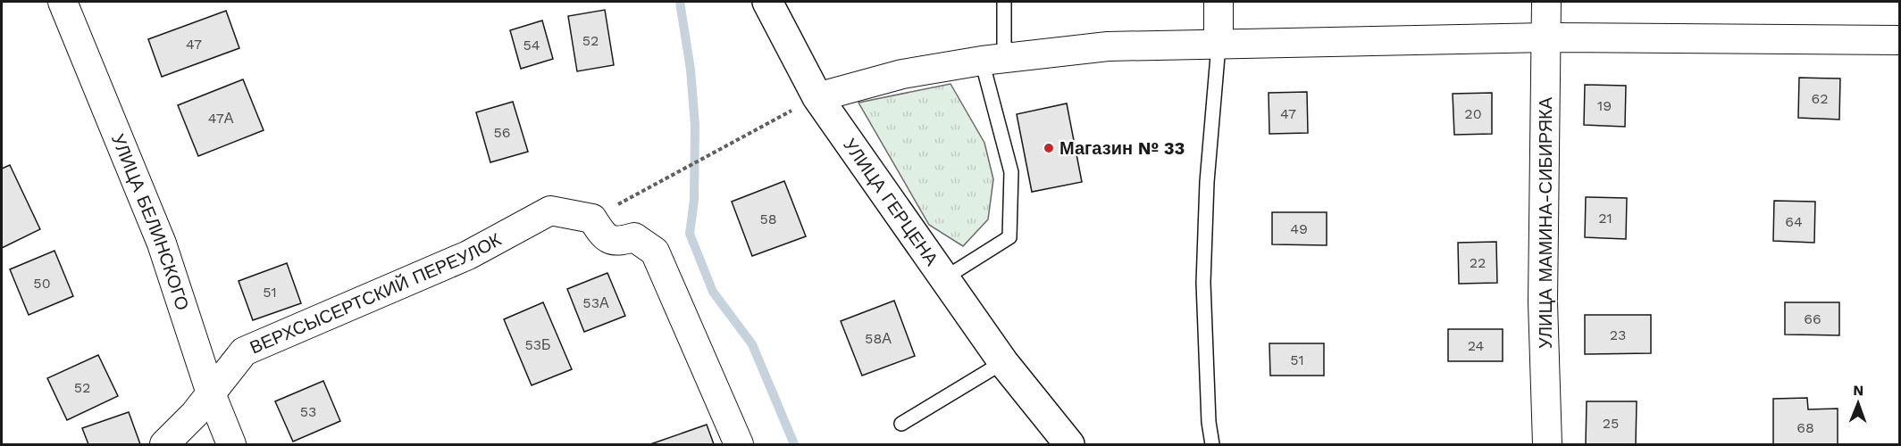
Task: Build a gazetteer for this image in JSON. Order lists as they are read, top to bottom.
{
  "streets": {
    "main road": ["УЛИЦА ГЕРЦЕНА"],
    "street": ["УЛИЦА БЕЛИНСКОГО", "УЛИЦА МАМИНА-СИБИРЯКА", "ВЕРХСЫСЕРТСКИЙ ПЕРЕУЛОК"]
  },
  "crossings": [
    ["УЛИЦА БЕЛИНСКОГО", "ВЕРХСЫСЕРТСКИЙ ПЕРЕУЛОК"]
  ],
  "places": ["Магазин № 33"],
  "house_numbers": [
    "52",
    "47",
    "54",
    "62",
    "19",
    "47",
    "20",
    "47А",
    "56",
    "21",
    "58",
    "64",
    "49",
    "22",
    "50",
    "51",
    "53А",
    "66",
    "23",
    "58А",
    "53Б",
    "24",
    "51",
    "52",
    "53",
    "25",
    "68"
  ],
  "north": "top"
}
